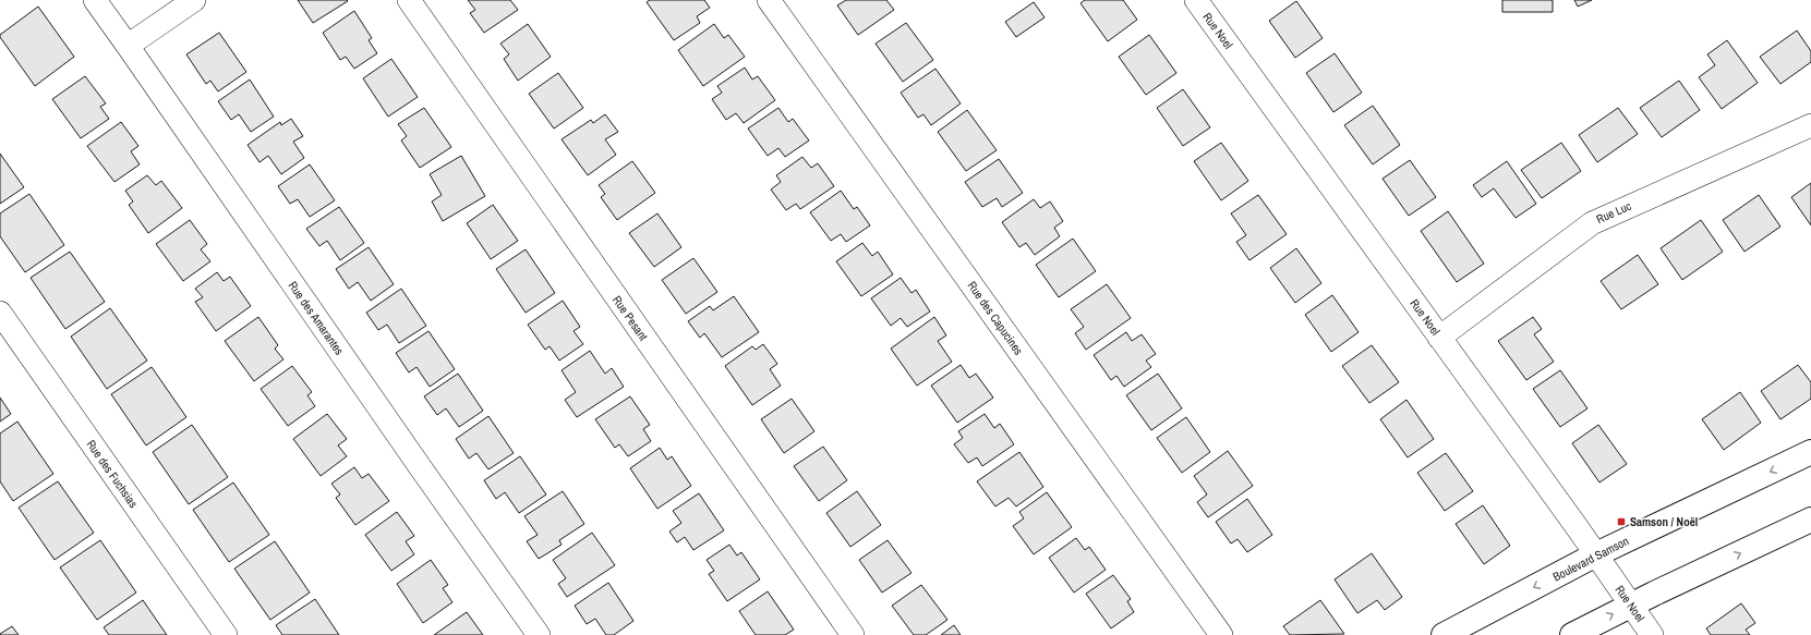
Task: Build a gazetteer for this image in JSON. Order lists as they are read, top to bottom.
{
  "streets": {
    "street": [
      "Rue Noel",
      "Rue Luc",
      "Rue des Amarantes",
      "Rue Pesant",
      "Rue des Capucines",
      "Rue des Fuchsias",
      "Boulevard Samson"
    ]
  },
  "crossings": [
    ["Rue Noel", "Rue Luc"],
    ["Rue Noel", "Boulevard Samson"]
  ],
  "places": {
    "transit": ["Samson / Noël"]
  }
}
